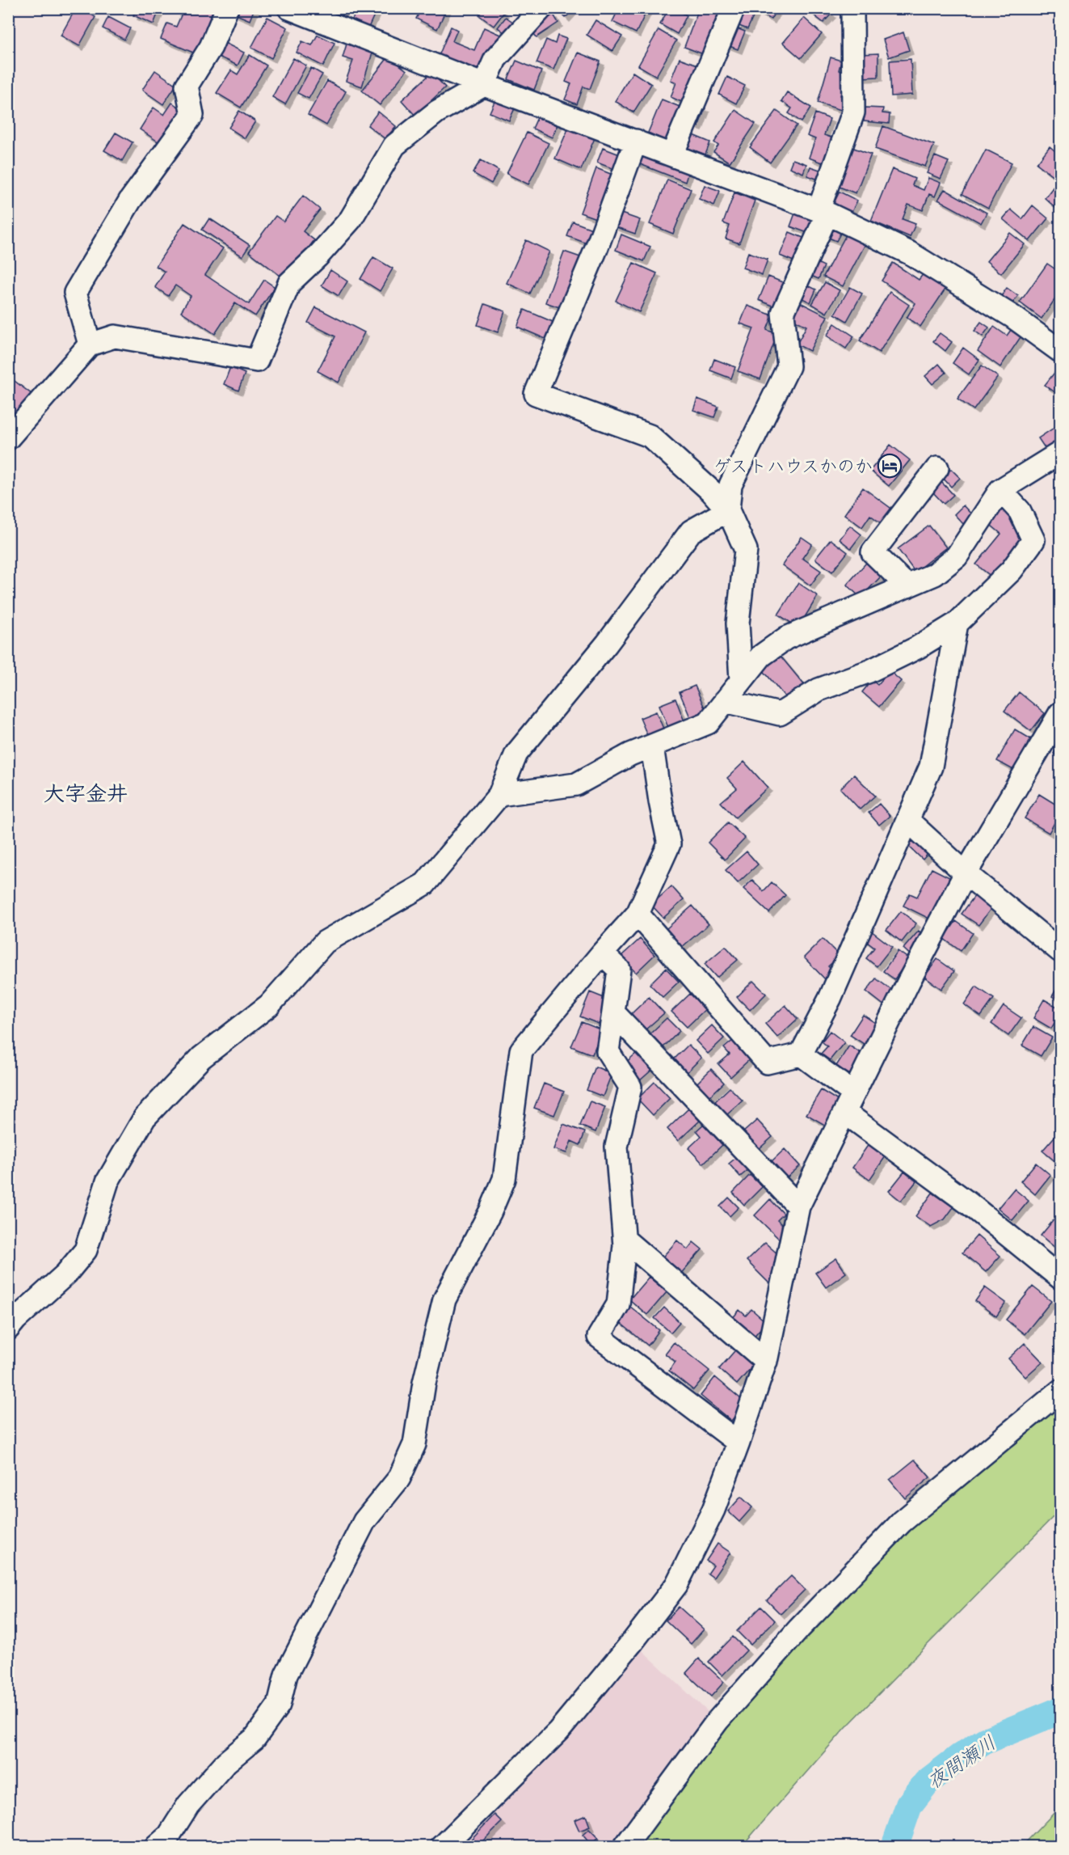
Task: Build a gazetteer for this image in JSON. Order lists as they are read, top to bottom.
{
  "districts": ["大字金井"],
  "water": ["夜間瀬川"],
  "places": {
    "hotel": ["ゲストハウスかのか"]
  }
}
